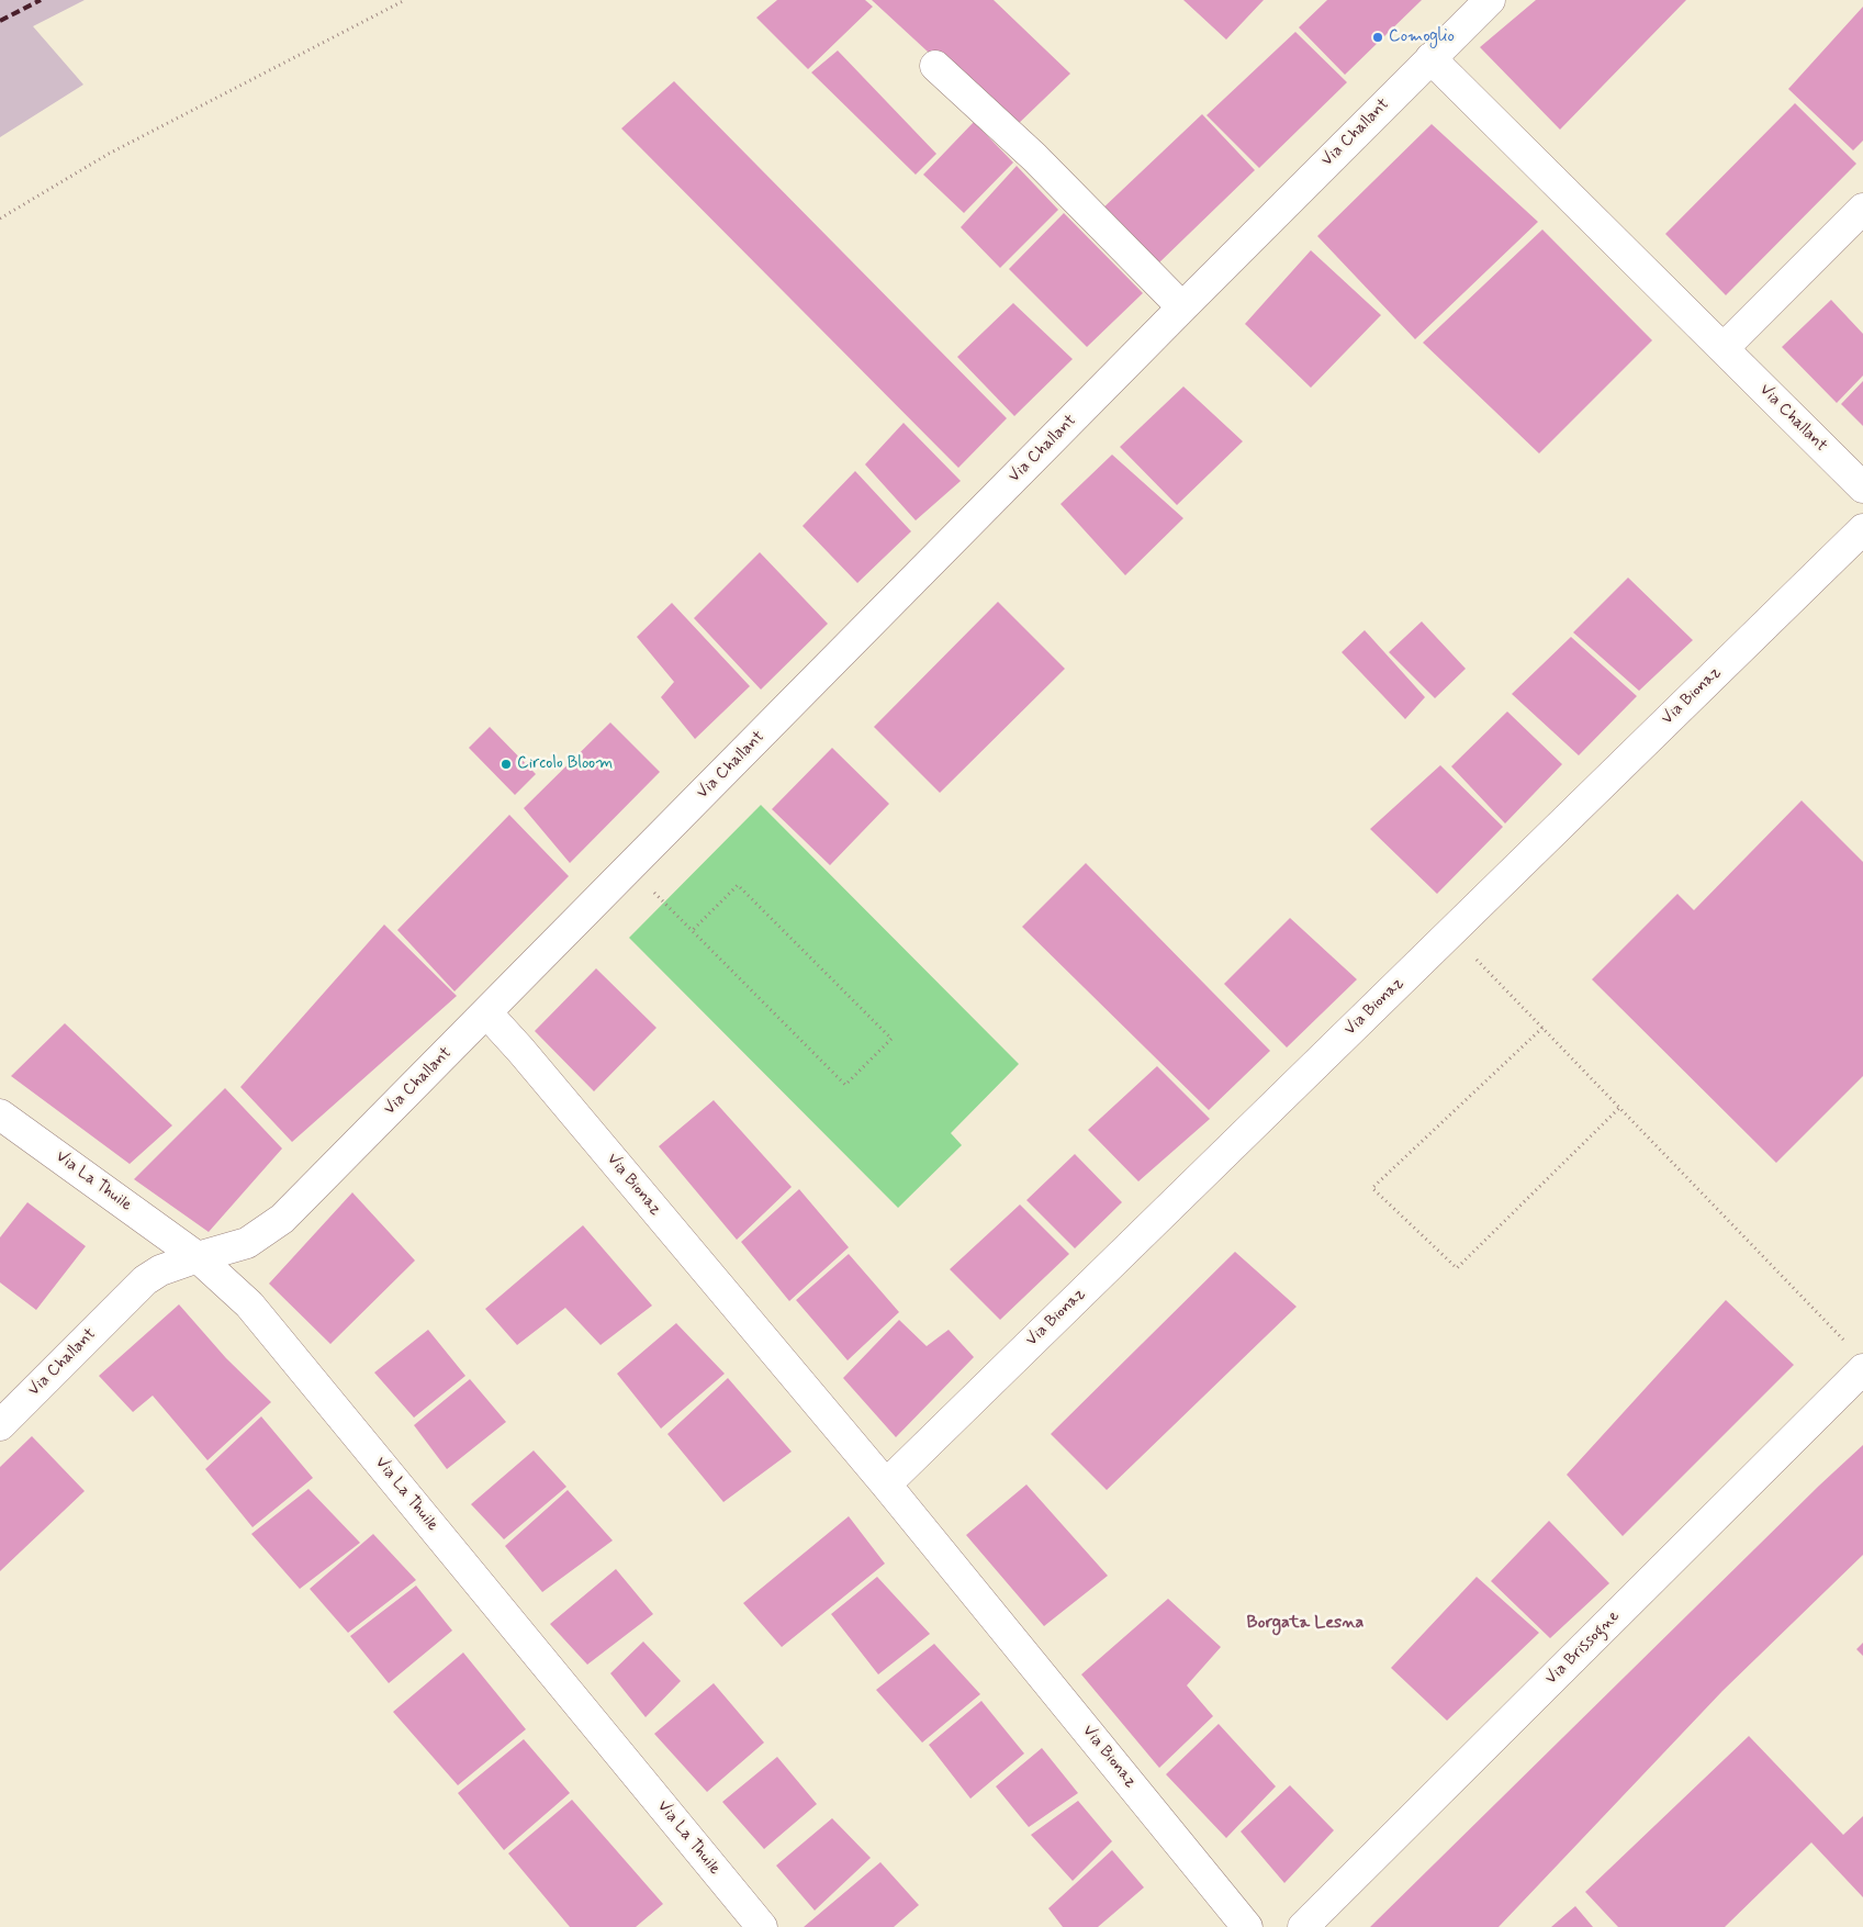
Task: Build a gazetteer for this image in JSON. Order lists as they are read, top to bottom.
{
  "streets": {
    "street": [
      "Via Challant",
      "Via Bionaz",
      "Via La Thuile",
      "Via Brissogne"
    ]
  },
  "crossings": [
    ["Via Challant", "Via Bionaz"],
    ["Via Challant", "Via La Thuile"]
  ],
  "districts": ["Borgata Lesna"],
  "places": ["Comoglio", "Circolo Bloom"]
}
